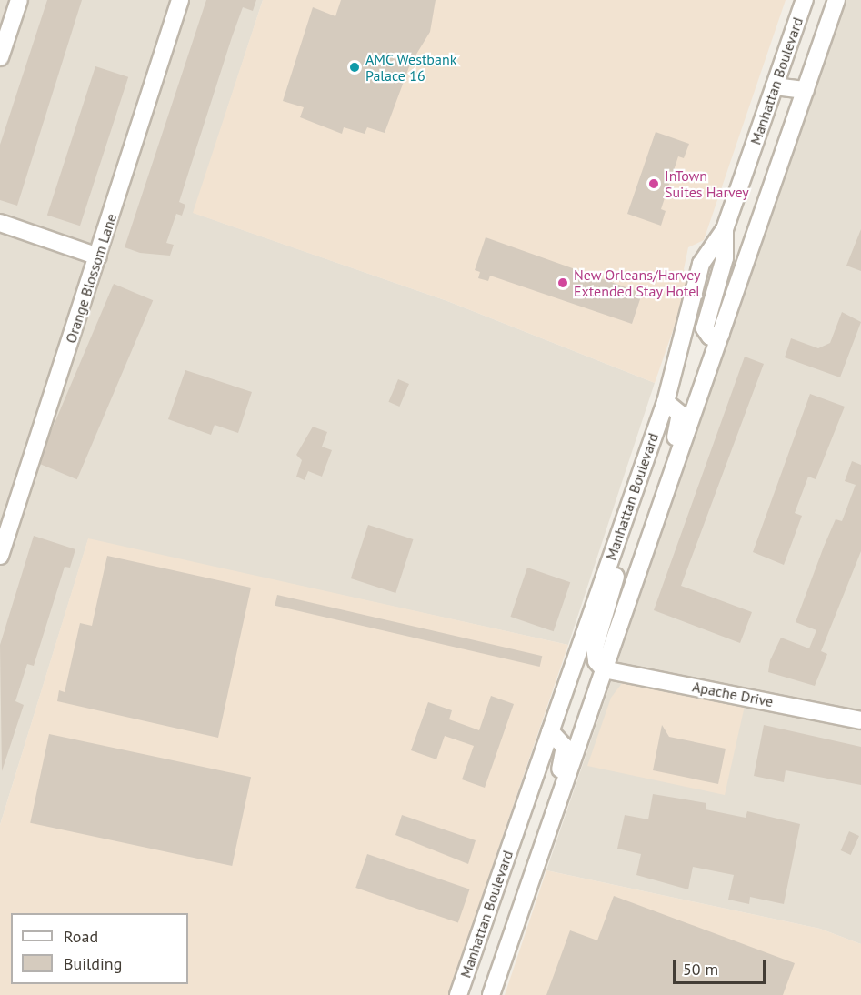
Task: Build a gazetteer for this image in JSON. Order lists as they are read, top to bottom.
{
  "streets": {
    "street": ["Manhattan Boulevard", "Orange Blossom Lane", "Apache Drive"]
  },
  "crossings": [
    ["Manhattan Boulevard", "Apache Drive"]
  ],
  "places": ["AMC Westbank Palace 16", "InTown Suites Harvey", "New Orleans/Harvey Extended Stay Hotel"],
  "legend": ["Road", "Building"],
  "scale_bar": "50 m"
}
